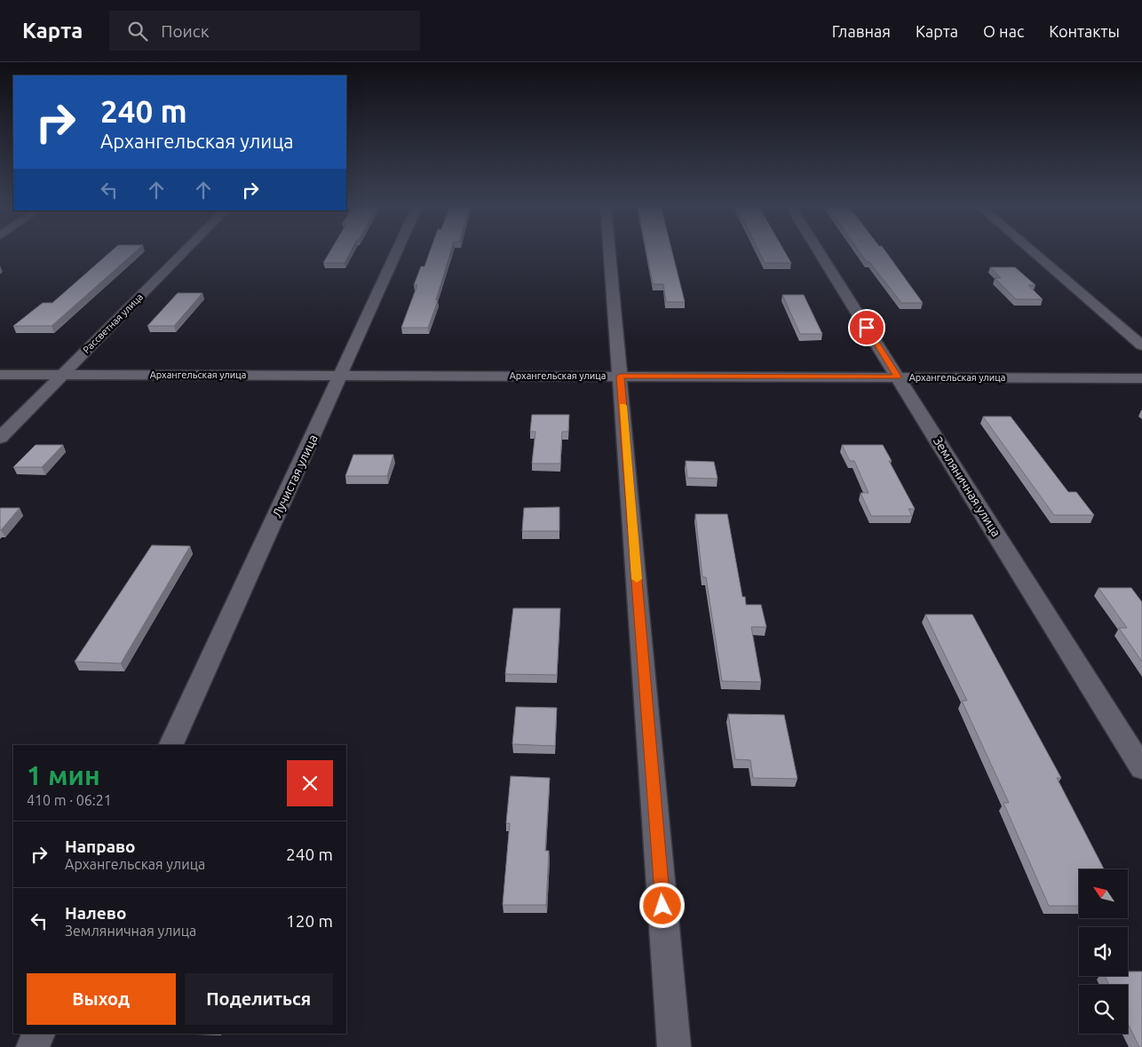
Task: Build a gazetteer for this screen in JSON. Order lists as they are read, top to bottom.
{
  "streets": {
    "street": [
      "Рассветная улица",
      "Архангельская улица",
      "Лучистая улица",
      "Земляничная улица"
    ]
  },
  "crossings": [
    ["Рассветная улица", "Архангельская улица"],
    ["Архангельская улица", "Лучистая улица"],
    ["Архангельская улица", "Земляничная улица"]
  ],
  "north": "top left",
  "page": {
    "header": "Карта",
    "search": "Поиск",
    "nav": [
      "Главная",
      "Карта",
      "О нас",
      "Контакты"
    ],
    "turn": ["240 m", "Архангельская улица"],
    "heading": ["1 мин", "410 m · 06:21"],
    "list": [
      {
        "name": "Направо",
        "note": "Архангельская улица",
        "value": "240 m"
      },
      {
        "name": "Налево",
        "note": "Земляничная улица",
        "value": "120 m"
      }
    ],
    "buttons": ["Выход", "Поделиться"]
  }
}
